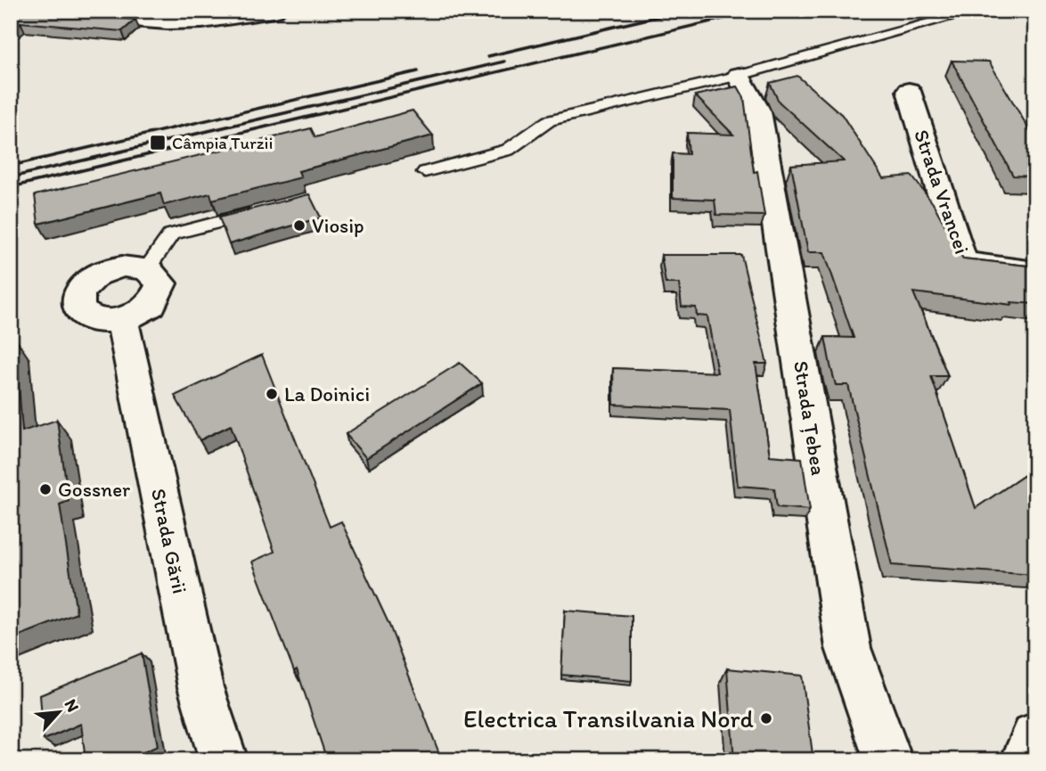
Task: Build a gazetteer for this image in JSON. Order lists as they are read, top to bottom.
{
  "streets": {
    "street": ["Strada Vrancei", "Strada Țebea", "Strada Gării"]
  },
  "places": {
    "transit": ["Câmpia Turzii"],
    "other": [
      "Viosip",
      "La Doinici",
      "Gossner",
      "Electrica Transilvania Nord"
    ]
  },
  "north": "top right"
}
